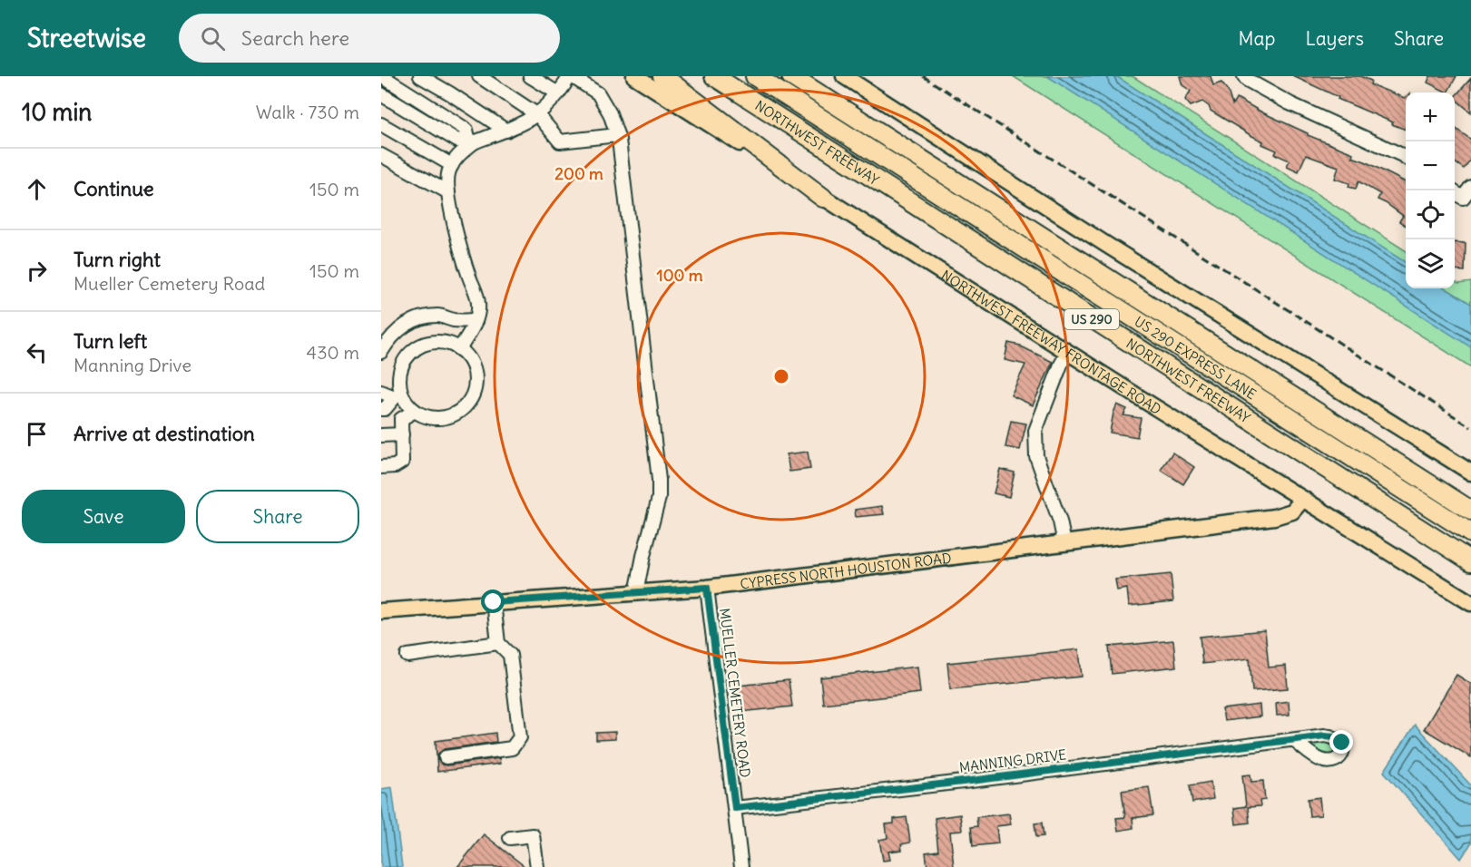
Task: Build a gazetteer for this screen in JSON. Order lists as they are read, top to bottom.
{
  "streets": {
    "highway": ["NORTHWEST FREEWAY", "US 290", "US 290 EXPRESS LANE"],
    "main road": ["NORTHWEST FREEWAY FRONTAGE ROAD", "CYPRESS NORTH HOUSTON ROAD"],
    "street": ["MUELLER CEMETERY ROAD", "MANNING DRIVE"]
  },
  "crossings": [
    ["NORTHWEST FREEWAY FRONTAGE ROAD", "CYPRESS NORTH HOUSTON ROAD"],
    ["CYPRESS NORTH HOUSTON ROAD", "MUELLER CEMETERY ROAD"],
    ["MUELLER CEMETERY ROAD", "MANNING DRIVE"]
  ],
  "page": {
    "header": "Streetwise",
    "search": "Search here",
    "nav": ["Map", "Layers", "Share"],
    "heading": ["10 min", "Walk · 730 m"],
    "map_buttons": ["+", "−"],
    "list": [
      ["Continue", "150 m"],
      ["Turn right", "Mueller Cemetery Road", "150 m"],
      ["Turn left", "Manning Drive", "430 m"],
      "Arrive at destination"
    ],
    "buttons": ["Save", "Share"]
  },
  "rings": ["200 m", "100 m"]
}
